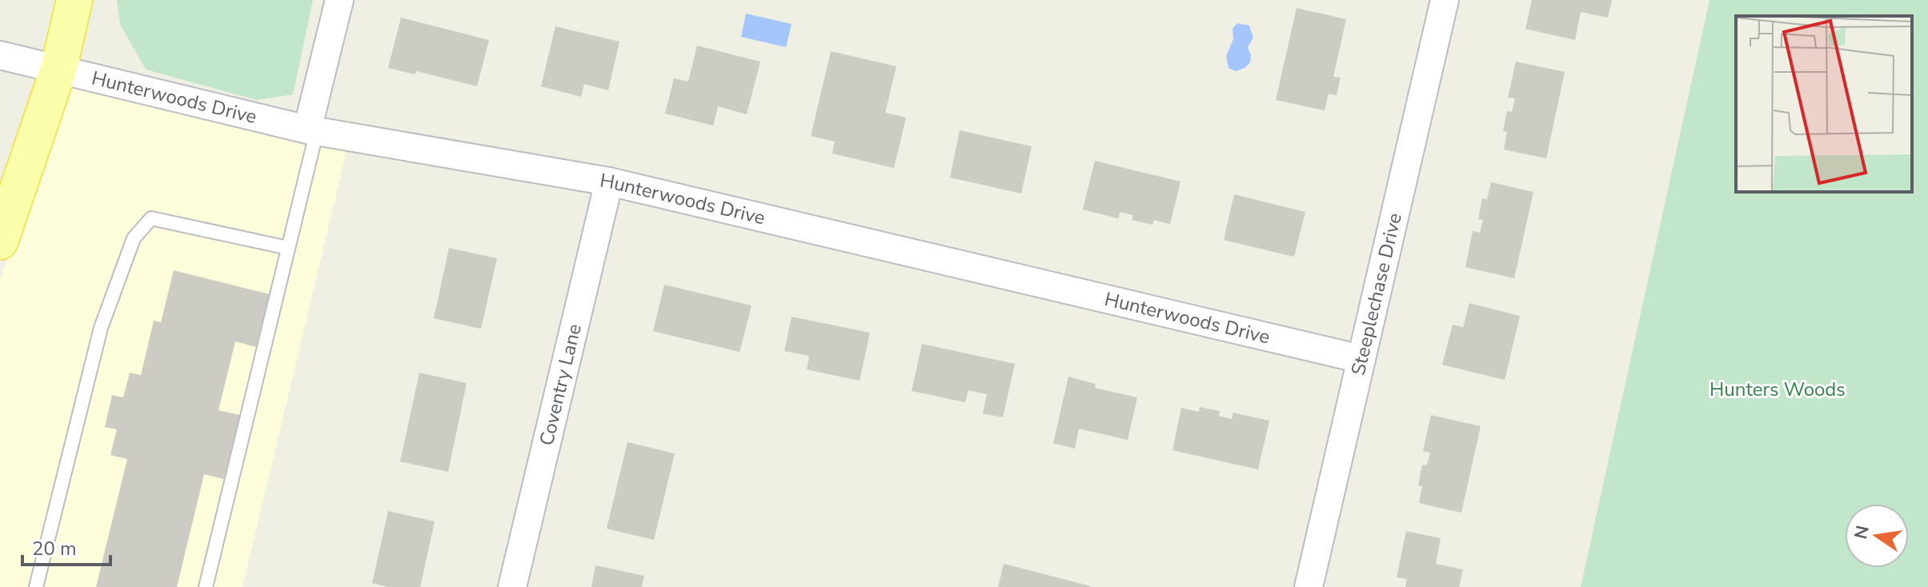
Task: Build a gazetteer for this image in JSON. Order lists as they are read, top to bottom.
{
  "streets": {
    "street": ["Hunterwoods Drive", "Steeplechase Drive", "Coventry Lane"]
  },
  "crossings": [
    ["Hunterwoods Drive", "Steeplechase Drive"],
    ["Hunterwoods Drive", "Coventry Lane"]
  ],
  "parks": ["Hunters Woods"],
  "scale_bar": "20 m",
  "north": "left"
}
